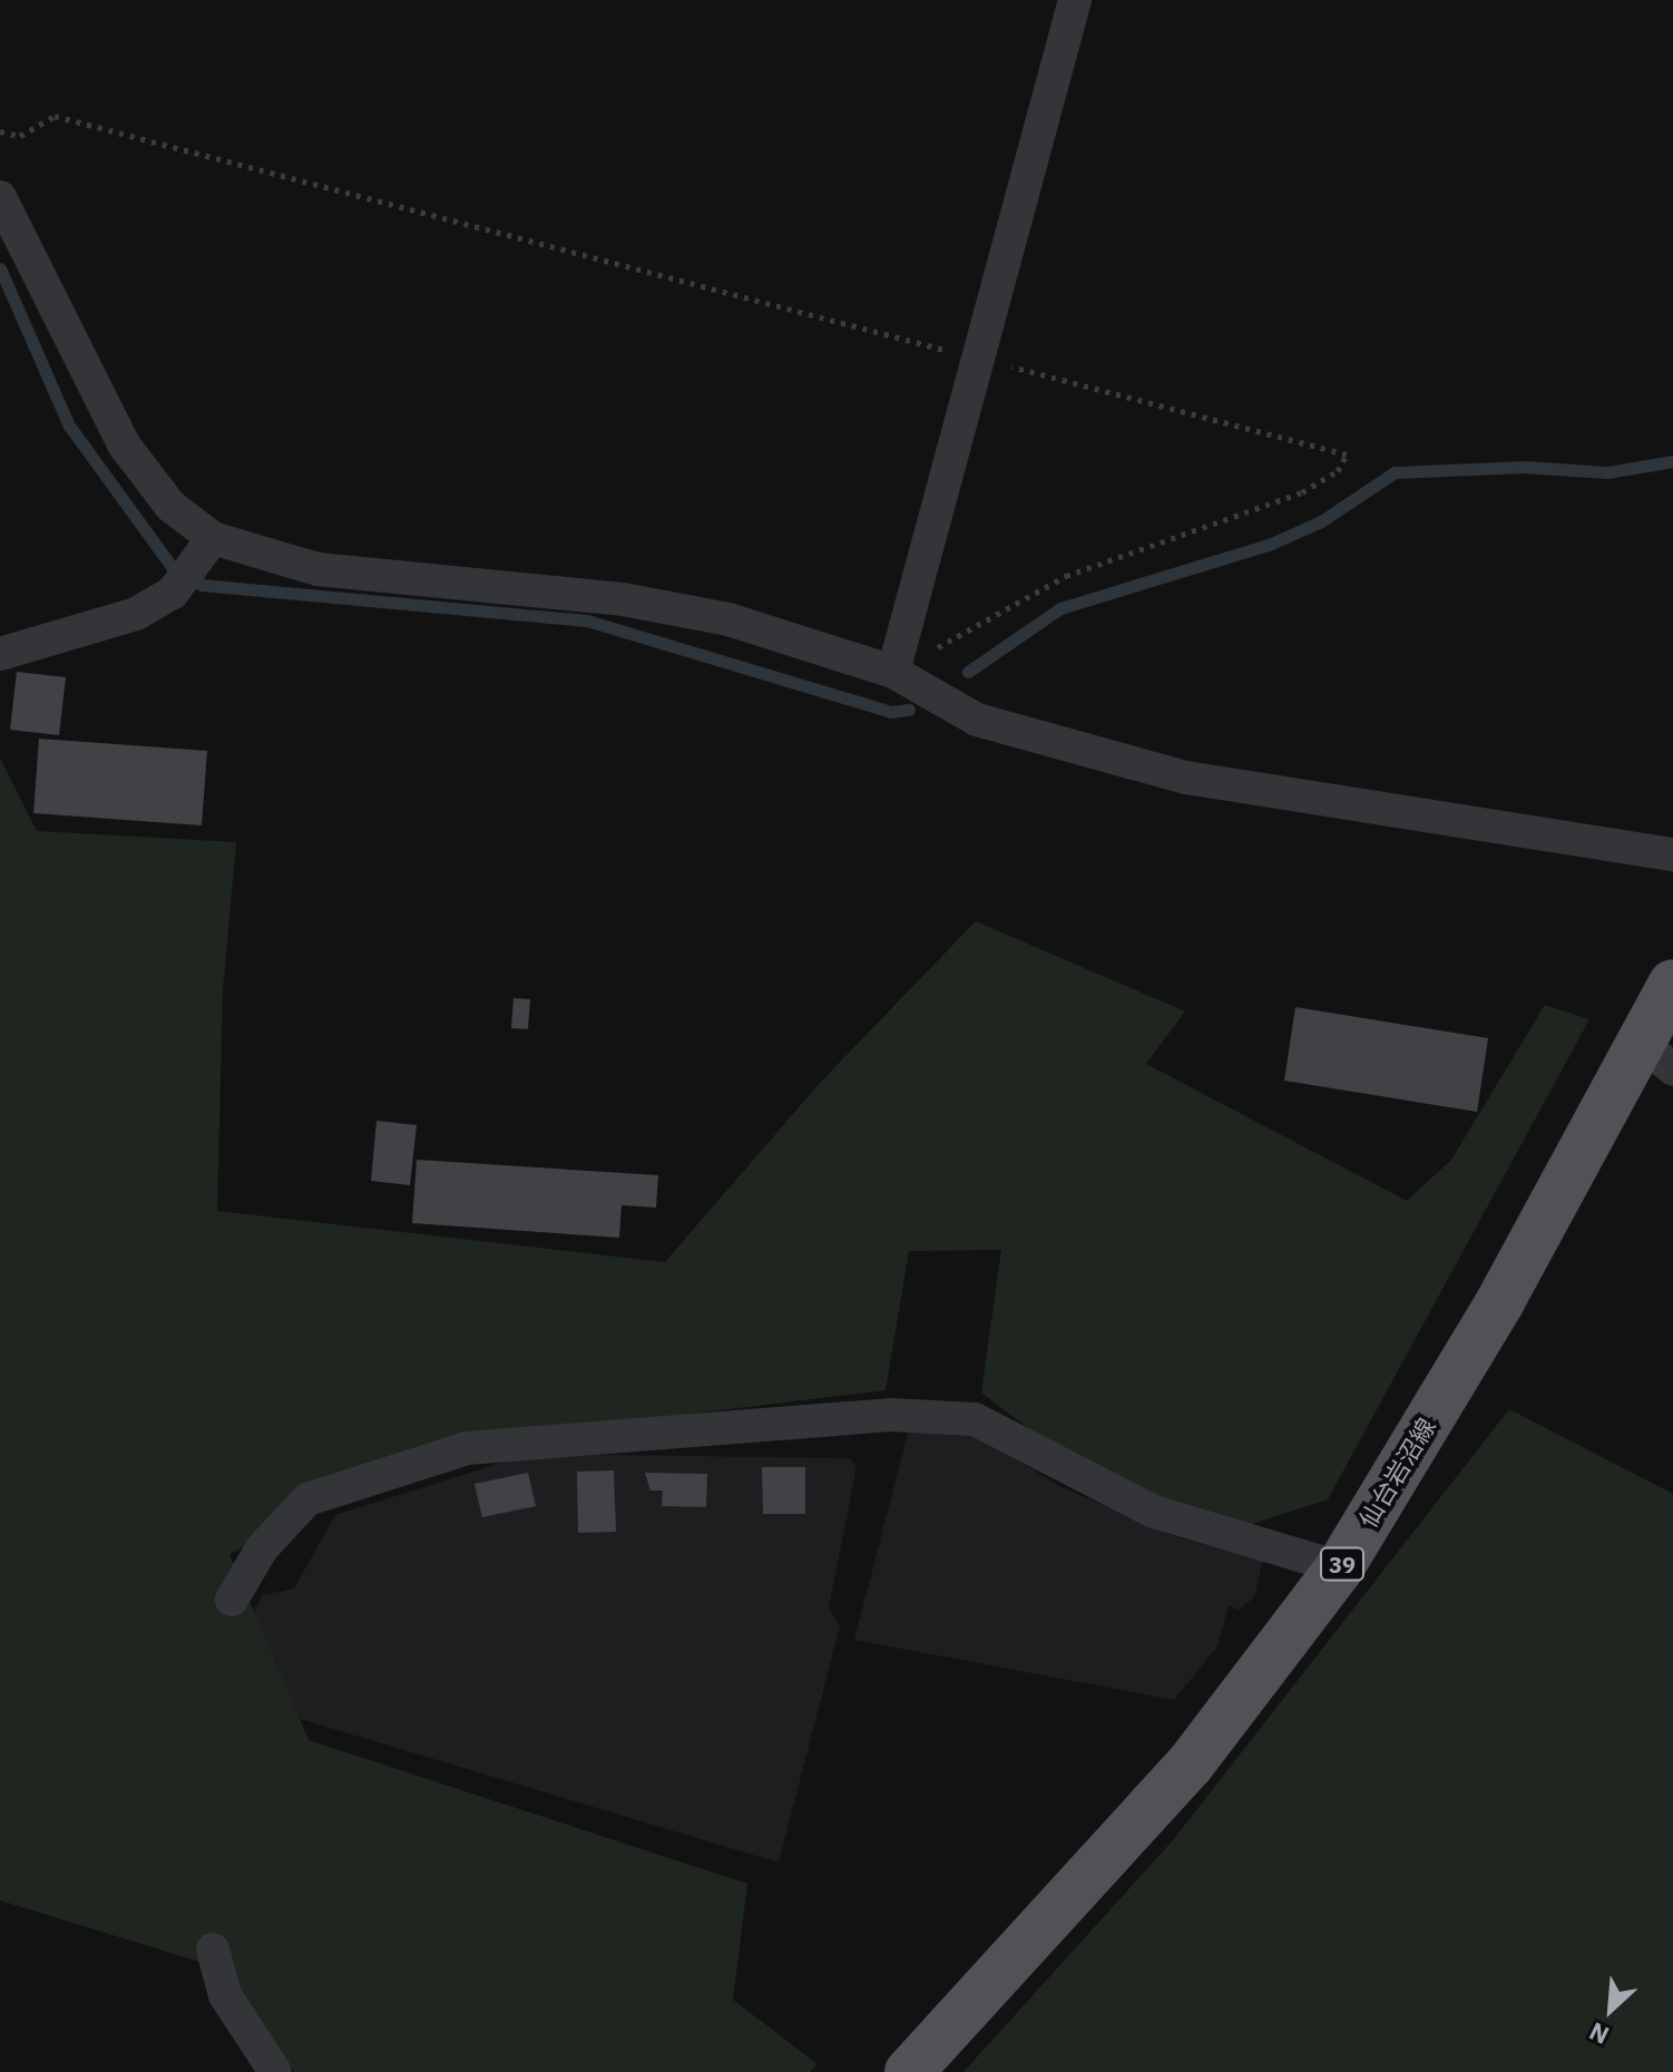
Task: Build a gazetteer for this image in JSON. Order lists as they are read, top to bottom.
{
  "streets": {
    "main road": ["仙台岩沼線", "39"]
  },
  "north": "bottom left"
}
